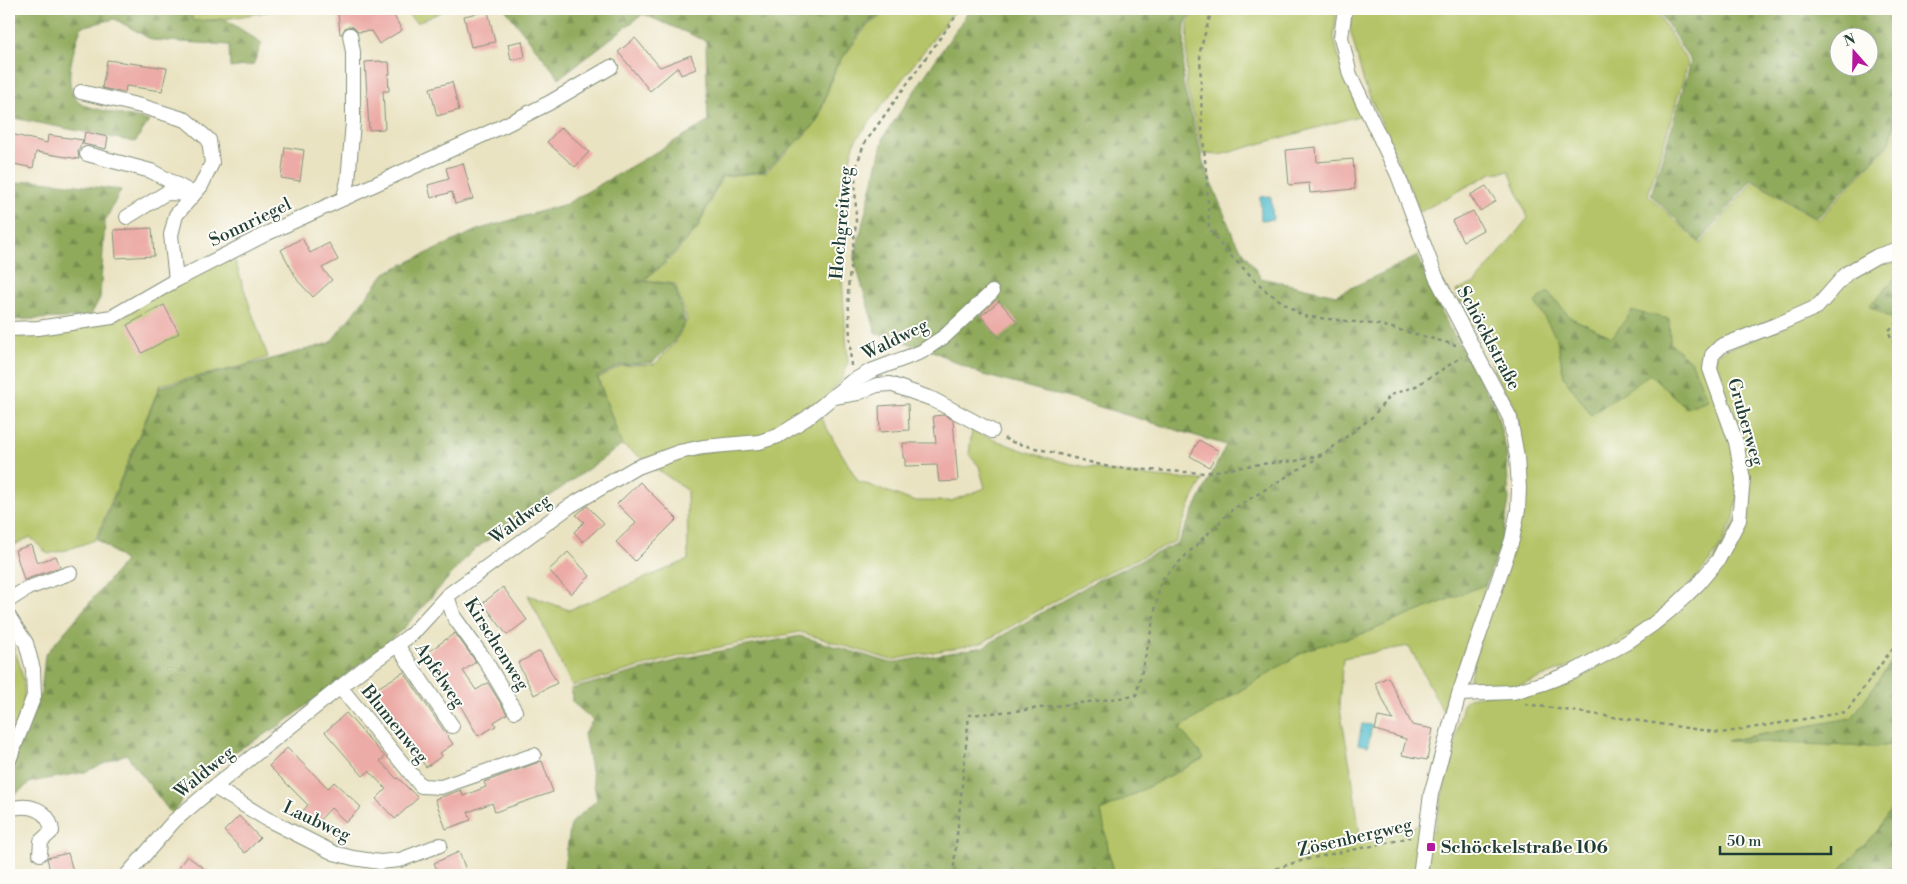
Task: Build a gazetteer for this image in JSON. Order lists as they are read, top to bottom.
{
  "streets": {
    "street": [
      "Sonnriegel",
      "Schöcklstraße",
      "Waldweg",
      "Gruberweg",
      "Kirschenweg",
      "Apfelweg",
      "Blumenweg",
      "Laubweg"
    ],
    "path": ["Hochgreitweg", "Zösenbergweg"]
  },
  "crossings": [
    ["Hochgreitweg", "Waldweg"],
    ["Schöcklstraße", "Gruberweg"],
    ["Schöcklstraße", "Zösenbergweg"],
    ["Waldweg", "Kirschenweg"],
    ["Waldweg", "Apfelweg"],
    ["Waldweg", "Blumenweg"],
    ["Waldweg", "Laubweg"]
  ],
  "places": {
    "transit": ["Schöckelstraße 106"]
  },
  "scale_bar": "50 m",
  "north": "top"
}
